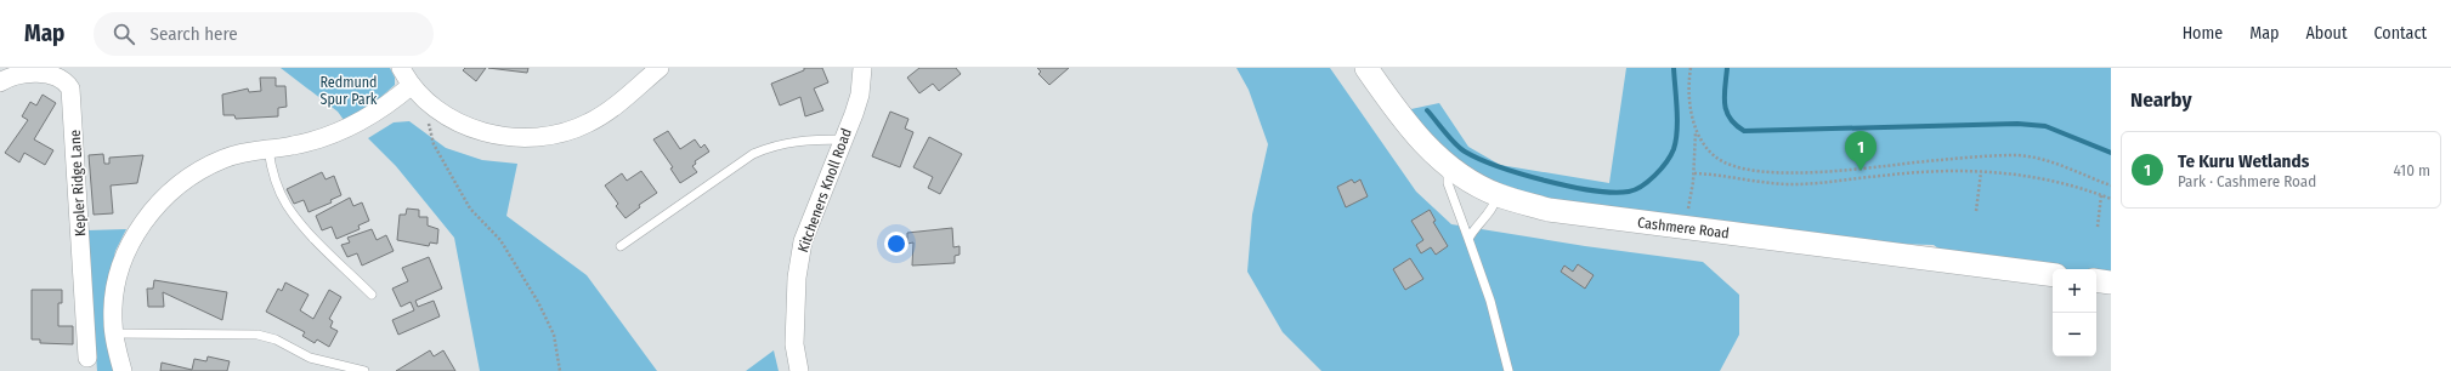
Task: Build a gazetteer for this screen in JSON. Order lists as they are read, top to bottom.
{
  "streets": {
    "street": ["Kepler Ridge Lane", "Kitcheners Knoll Road", "Cashmere Road"]
  },
  "parks": ["Redmund Spur Park"],
  "page": {
    "header": "Map",
    "search": "Search here",
    "nav": [
      "Home",
      "Map",
      "About",
      "Contact"
    ],
    "heading": "Nearby",
    "pins": "1",
    "list": [
      {
        "mark": "1",
        "name": "Te Kuru Wetlands",
        "note": "Park · Cashmere Road",
        "value": "410 m"
      }
    ],
    "map_buttons": ["+", "−"]
  }
}
